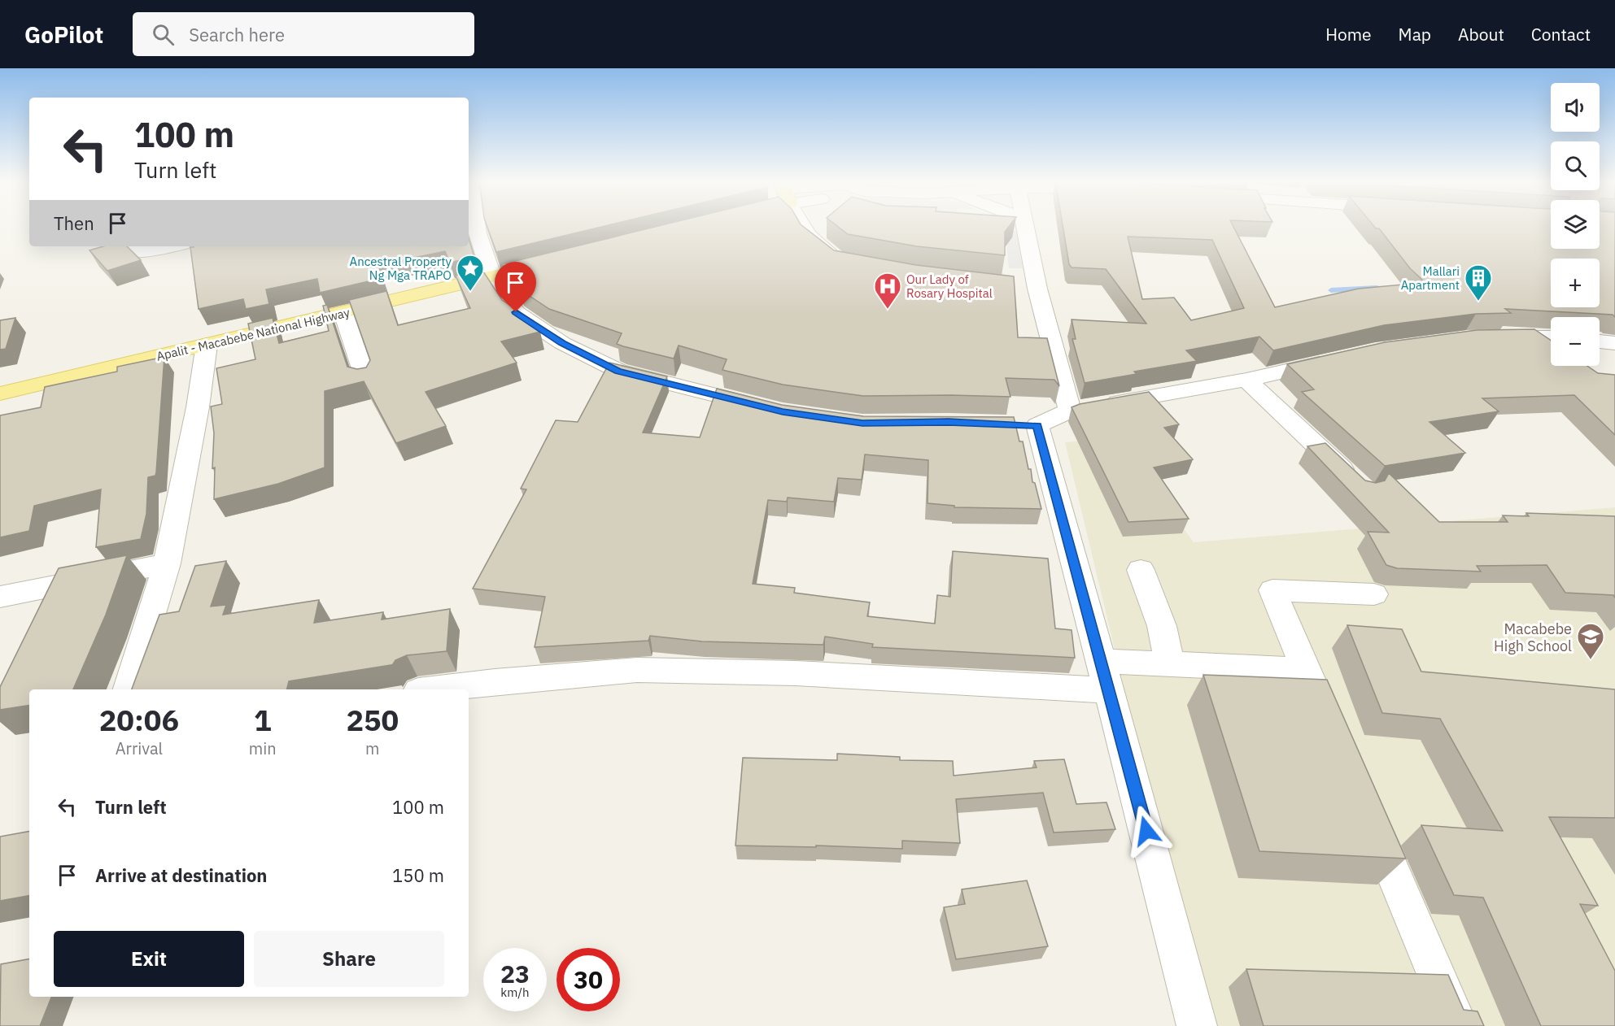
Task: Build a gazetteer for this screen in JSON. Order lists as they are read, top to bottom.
{
  "streets": {
    "main road": ["Apalit - Macabebe National Highway"]
  },
  "places": {
    "place": ["Ancestral Property Ng Mga TRAPO"],
    "building": ["Mallari Apartment"],
    "hospital": ["Our Lady of Rosary Hospital"],
    "school or university": ["Macabebe High School"]
  },
  "page": {
    "header": "GoPilot",
    "search": "Search here",
    "nav": [
      "Home",
      "Map",
      "About",
      "Contact"
    ],
    "map_buttons": ["+", "−"],
    "turn": ["100 m", "Turn left"],
    "then": "Then",
    "eta": [
      "20:06",
      "Arrival",
      "1",
      "min",
      "250",
      "m"
    ],
    "list": [
      {
        "name": "Turn left",
        "value": "100 m"
      },
      {
        "name": "Arrive at destination",
        "value": "150 m"
      }
    ],
    "buttons": ["Exit", "Share"],
    "speed": "23 km/h",
    "limit": "30"
  }
}
